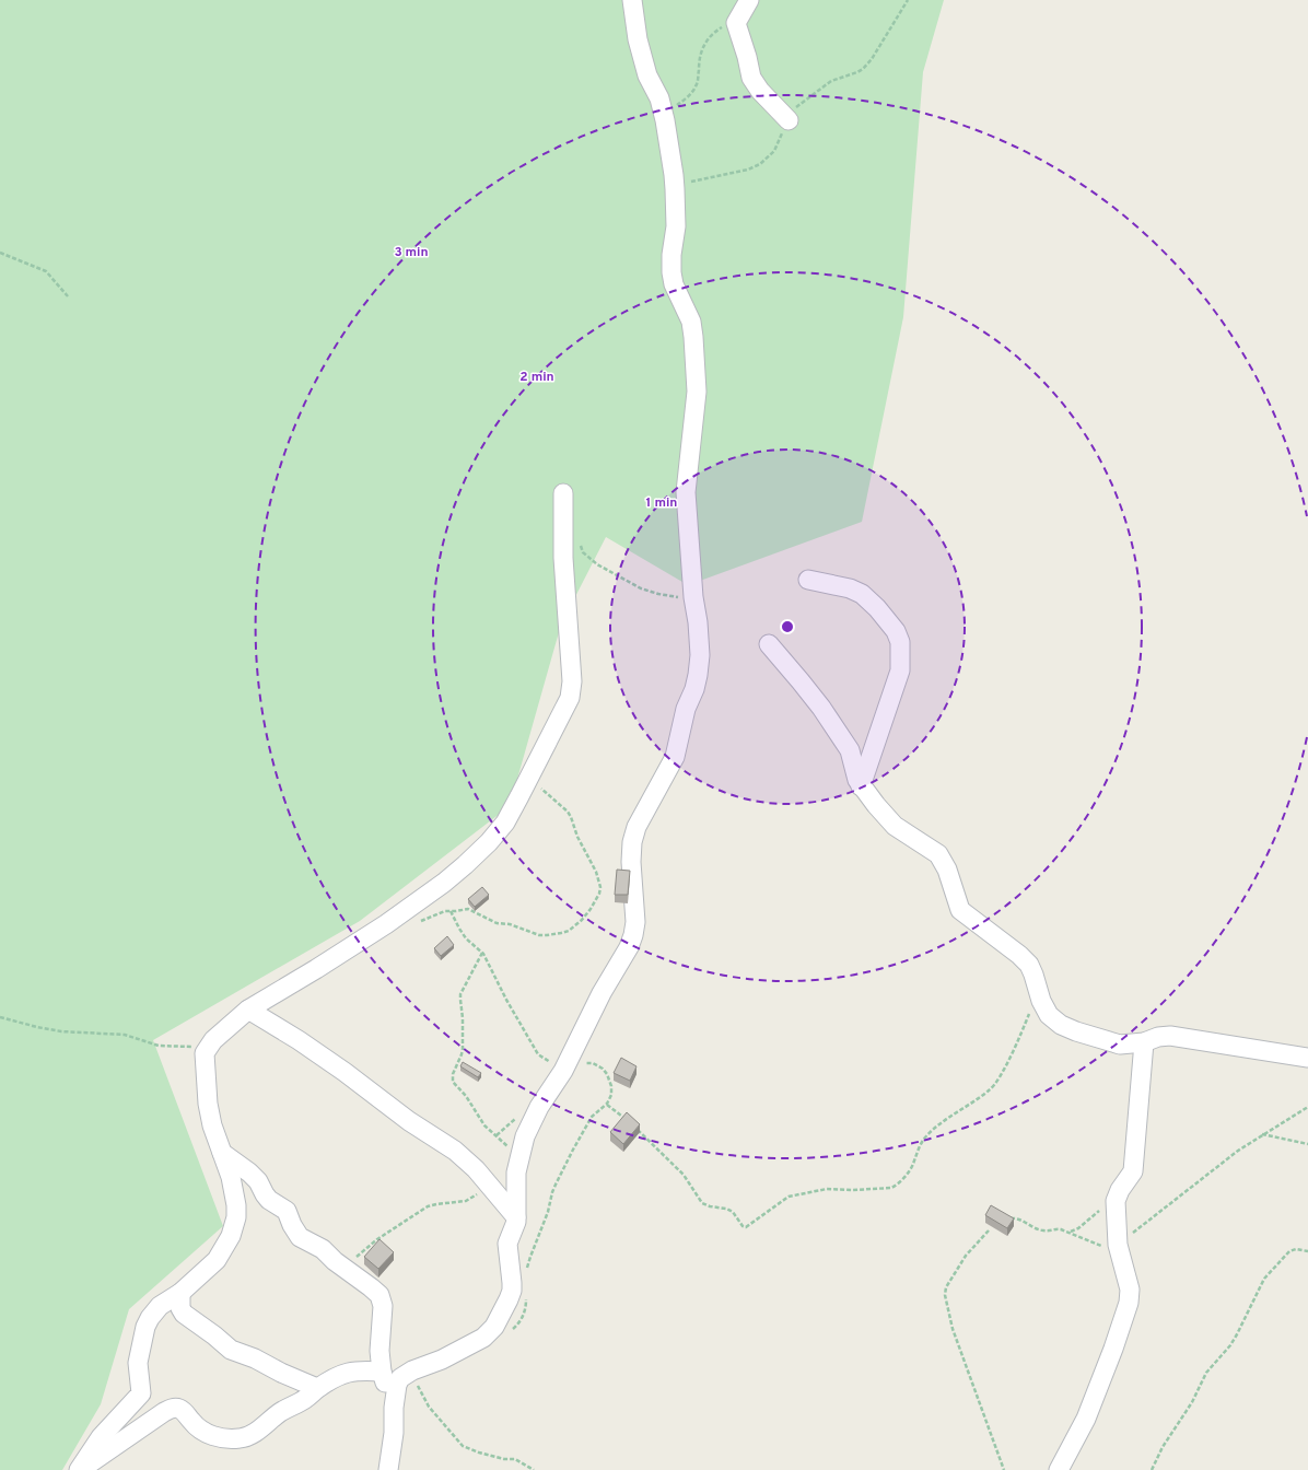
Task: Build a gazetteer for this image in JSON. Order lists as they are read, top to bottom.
{
  "rings": ["3 min", "2 min", "1 min"]
}
